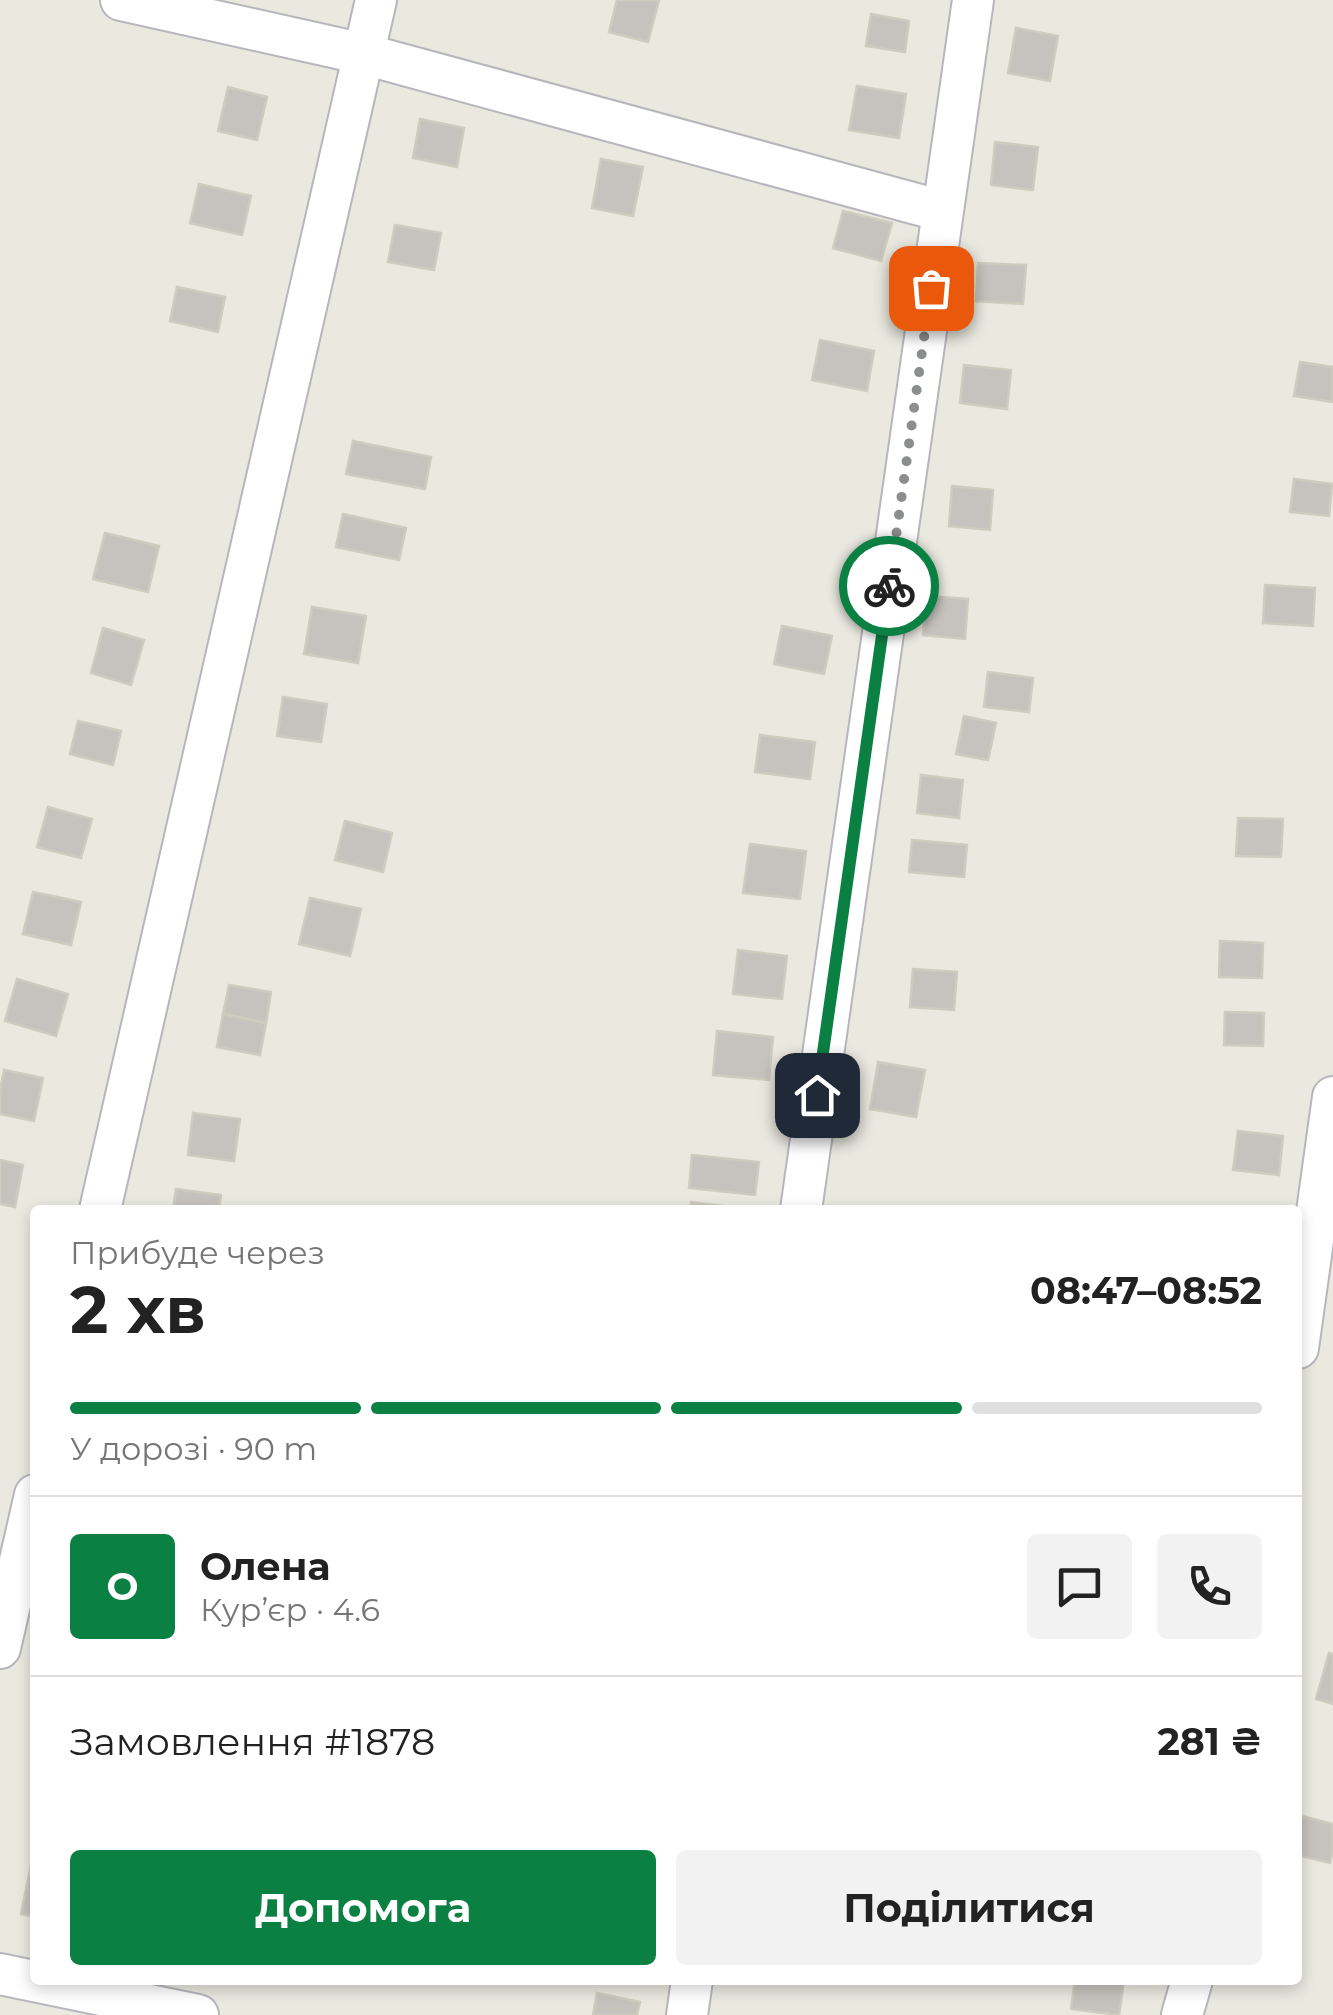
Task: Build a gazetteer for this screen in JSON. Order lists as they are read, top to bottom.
{
  "page": {
    "heading": ["2 хв", "Прибуде через", "08:47–08:52"],
    "panel": [
      "Олена",
      "Кур’єр · 4.6",
      "Замовлення #1878",
      "281 ₴"
    ],
    "bar": "У дорозі · 90 m",
    "round": "О",
    "buttons": ["Допомога", "Поділитися"]
  }
}
